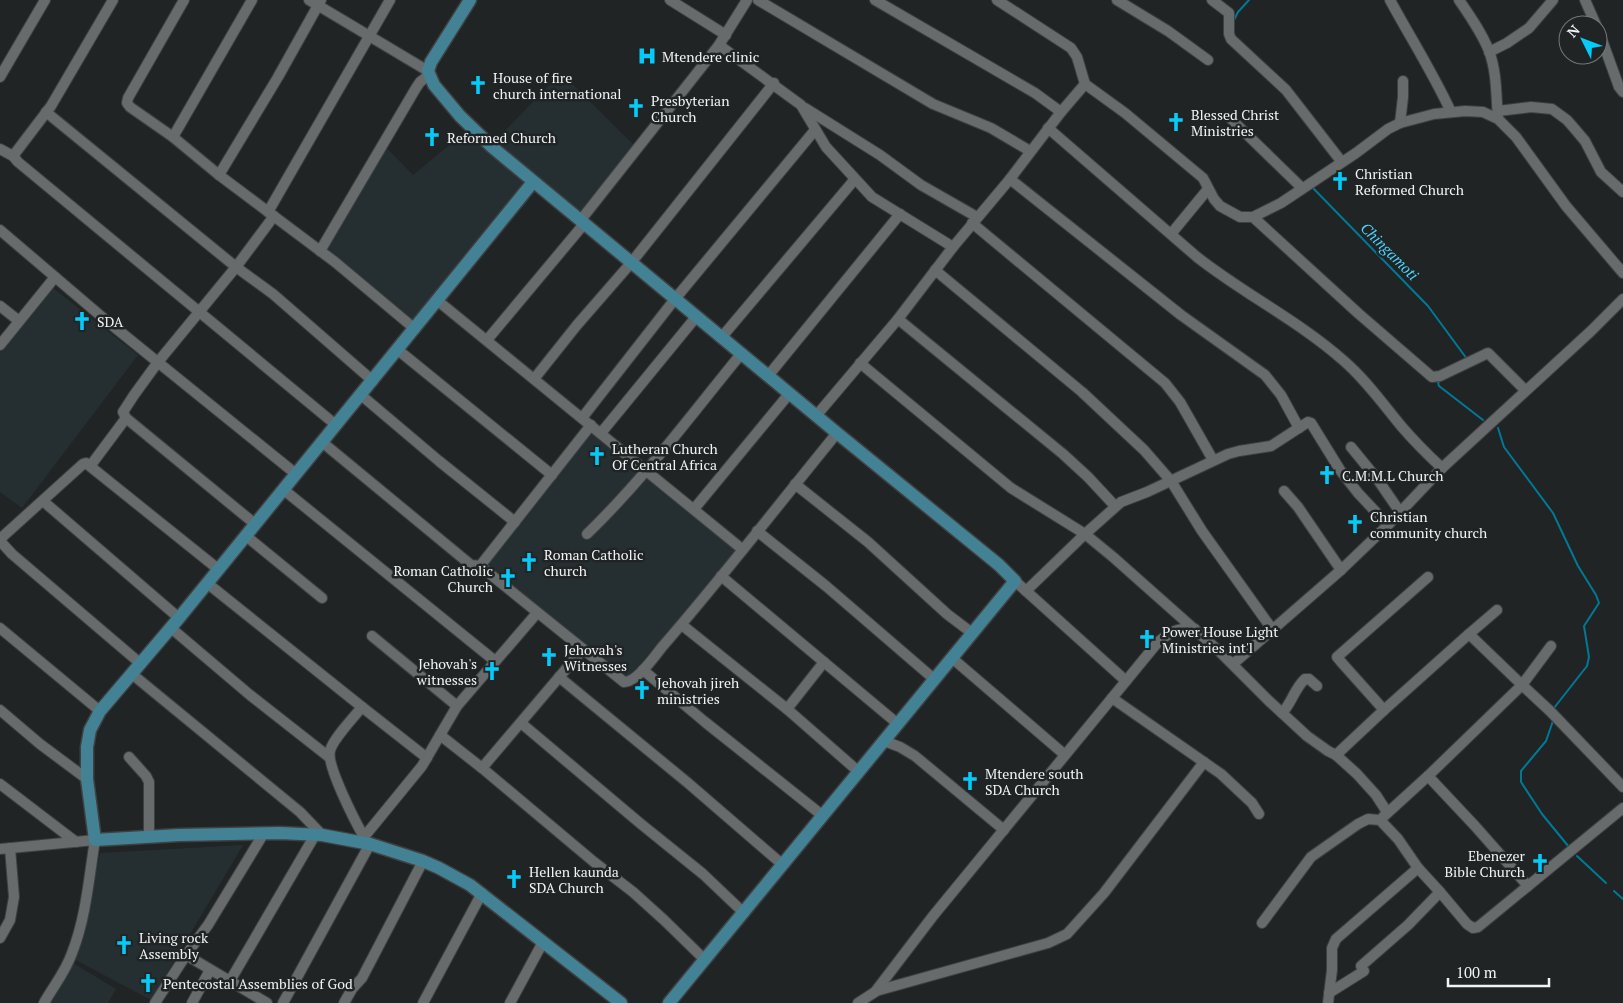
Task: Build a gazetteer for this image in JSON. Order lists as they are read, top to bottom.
{
  "water": ["Chingamoti"],
  "places": {
    "hospital": ["Mtendere clinic"],
    "church": [
      "House of fire church international",
      "Presbyterian Church",
      "Blessed Christ Ministries",
      "Reformed Church",
      "Christian Reformed Church",
      "SDA",
      "Lutheran Church Of Central Africa",
      "C.M.M.L Church",
      "Christian community church",
      "Roman Catholic church",
      "Roman Catholic Church",
      "Power House Light Ministries int'l",
      "Jehovah's Witnesses",
      "Jehovah's witnesses",
      "Jehovah jireh ministries",
      "Mtendere south SDA Church",
      "Ebenezer Bible Church",
      "Hellen kaunda SDA Church",
      "Living rock Assembly",
      "Pentecostal Assemblies of God"
    ]
  },
  "scale_bar": "100 m",
  "north": "top left"
}
